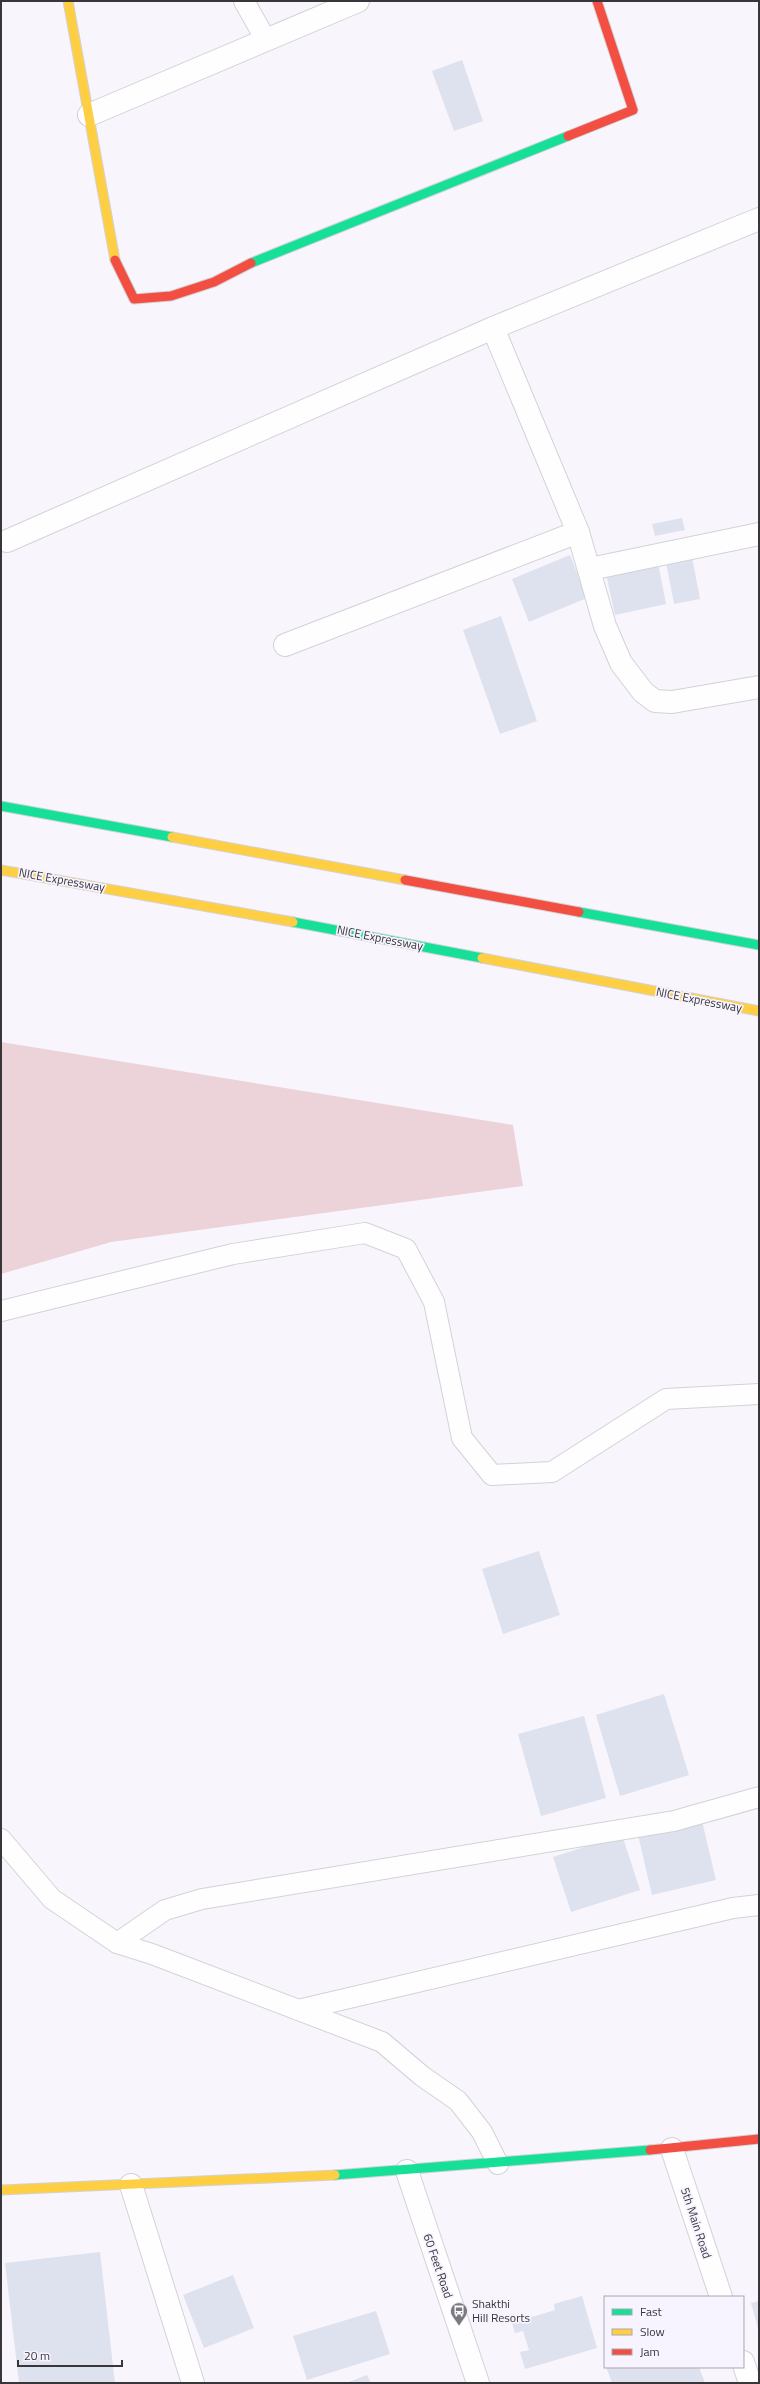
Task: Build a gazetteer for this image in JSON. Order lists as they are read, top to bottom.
{
  "streets": {
    "main road": ["NICE Expressway"],
    "street": ["5th Main Road", "60 Feet Road"]
  },
  "places": {
    "bus stop": ["Shakthi Hill Resorts"]
  },
  "legend": ["Fast", "Slow", "Jam"],
  "scale_bar": "20 m"
}
